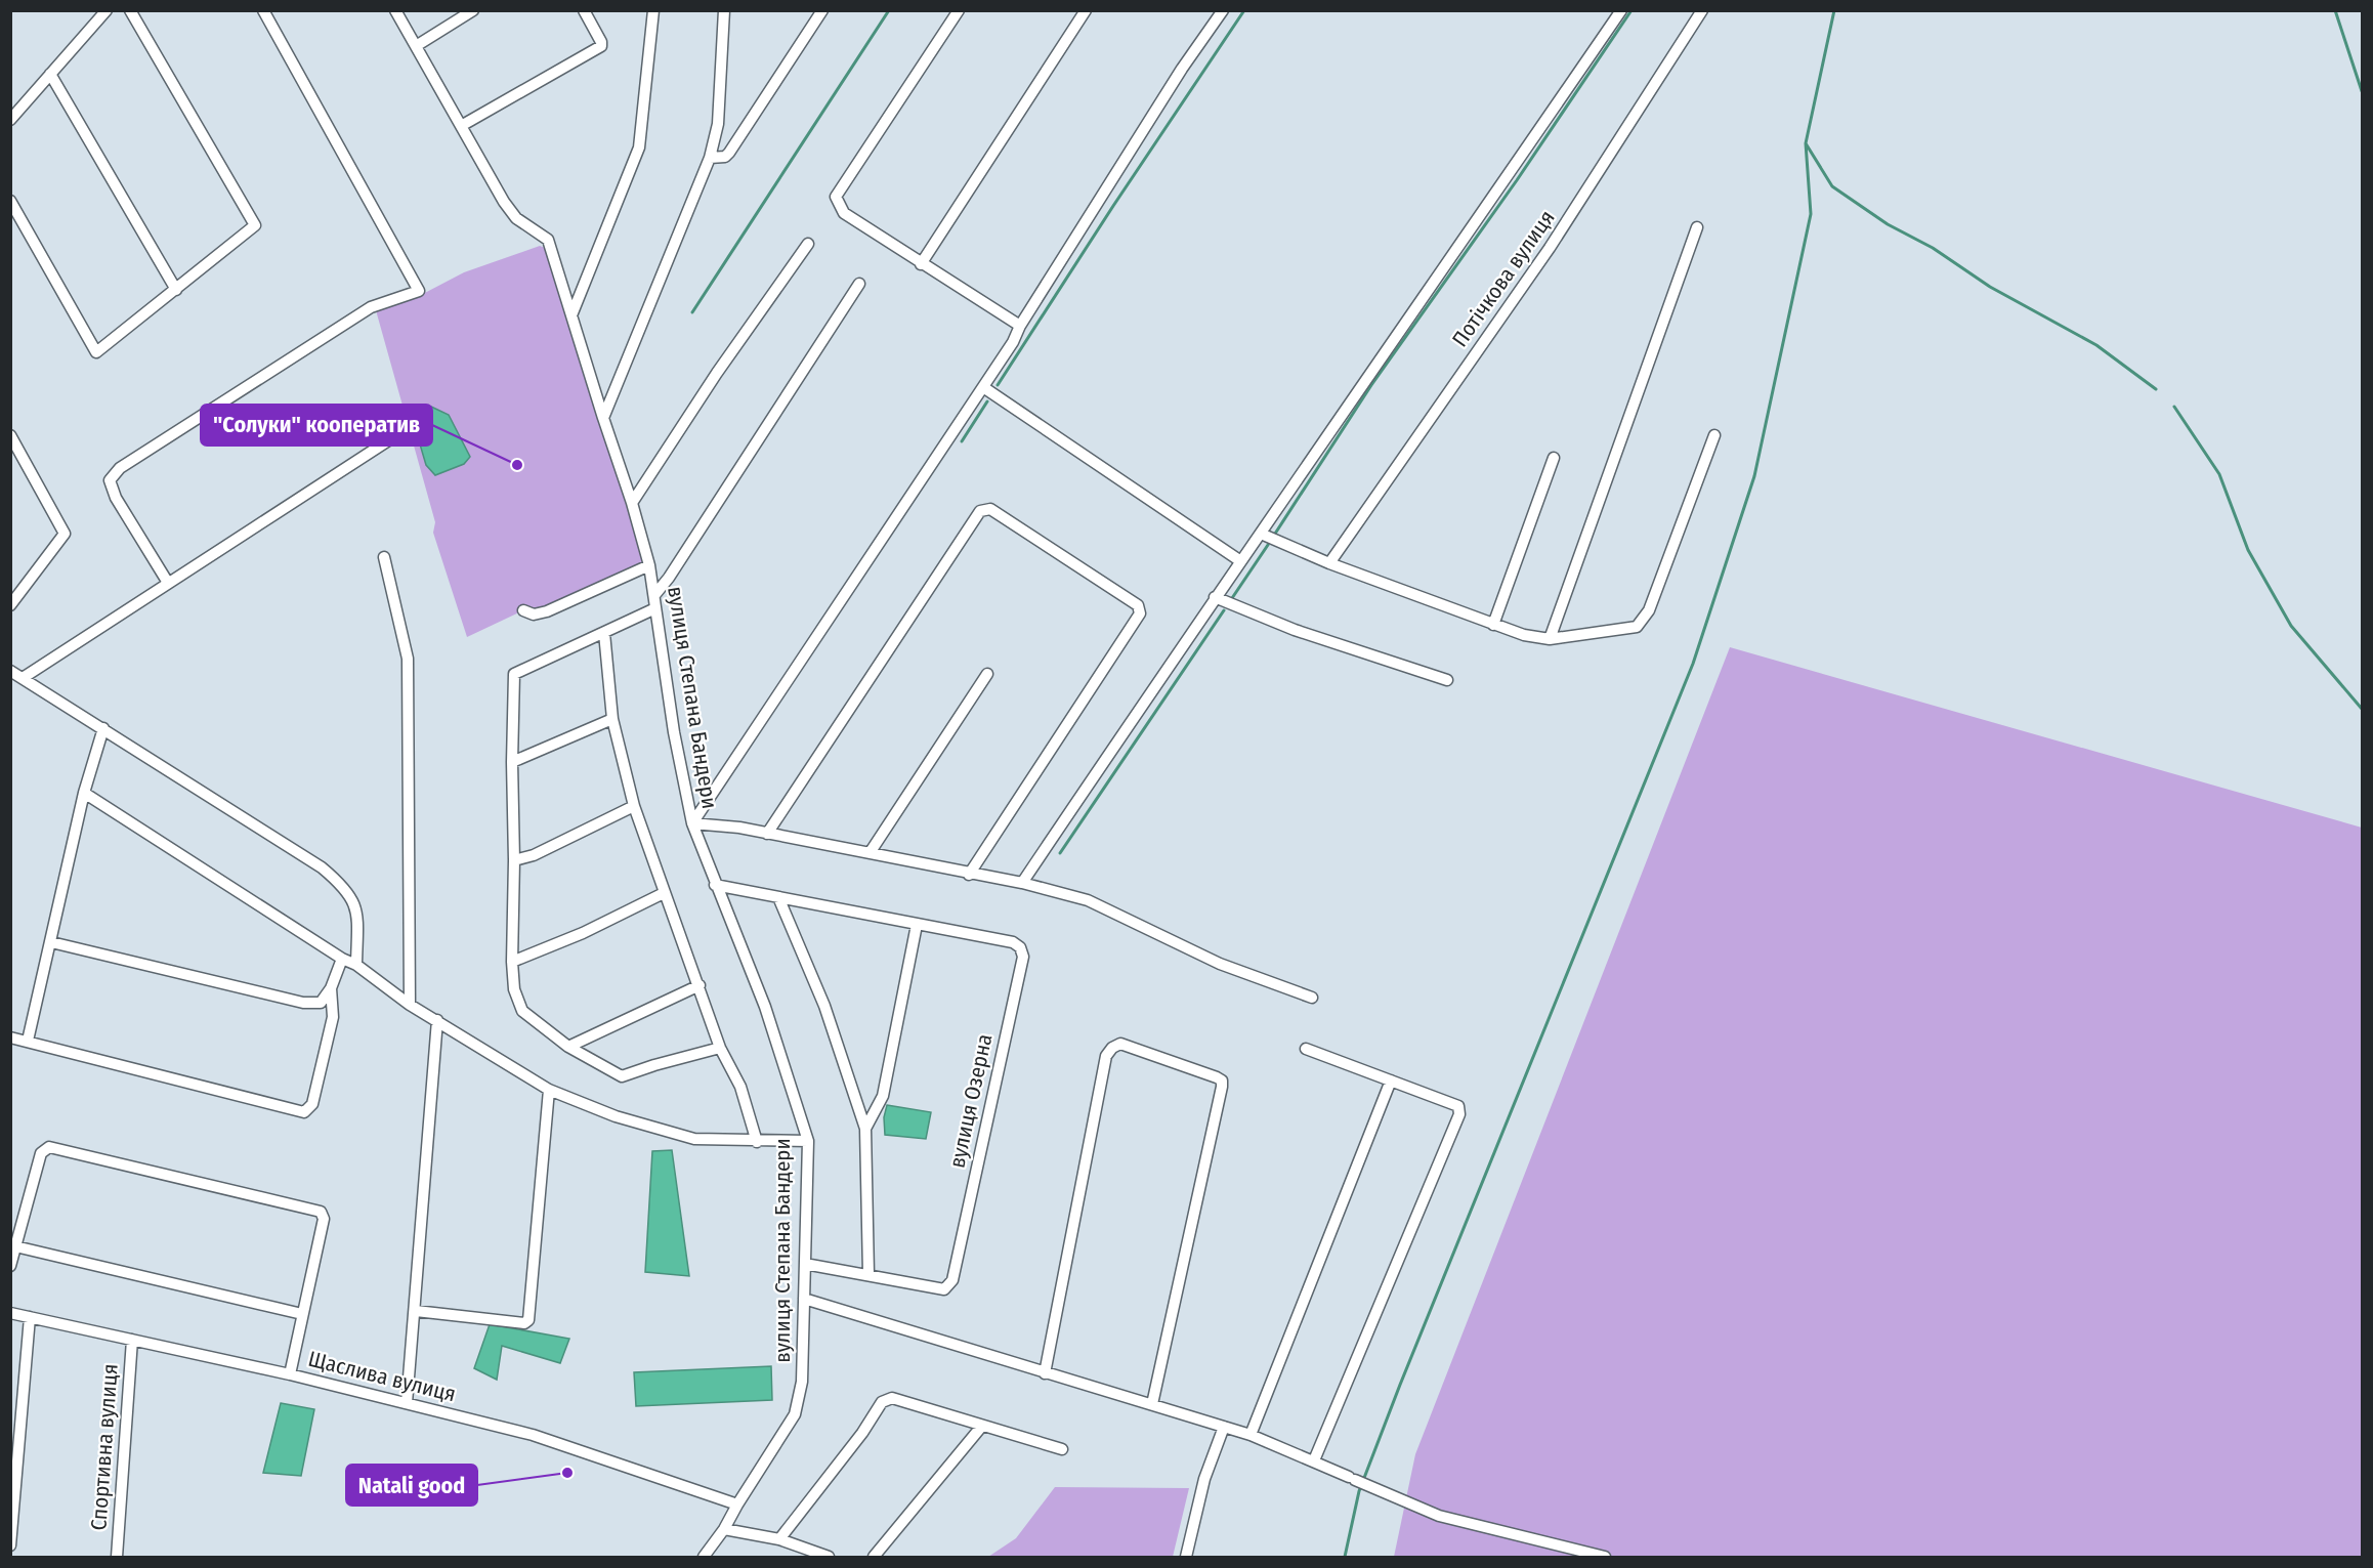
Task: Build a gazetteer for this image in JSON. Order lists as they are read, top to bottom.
{
  "streets": {
    "street": [
      "Потічкова вулиця",
      "вулиця Степана Бандери",
      "вулиця Озерна",
      "Щаслива вулиця",
      "Спортивна вулиця"
    ]
  },
  "crossings": [
    ["вулиця Степана Бандери", "вулиця Озерна"],
    ["вулиця Степана Бандери", "Щаслива вулиця"],
    ["Щаслива вулиця", "Спортивна вулиця"]
  ],
  "places": ["\"Солуки\" кооператив", "Natali good"]
}
